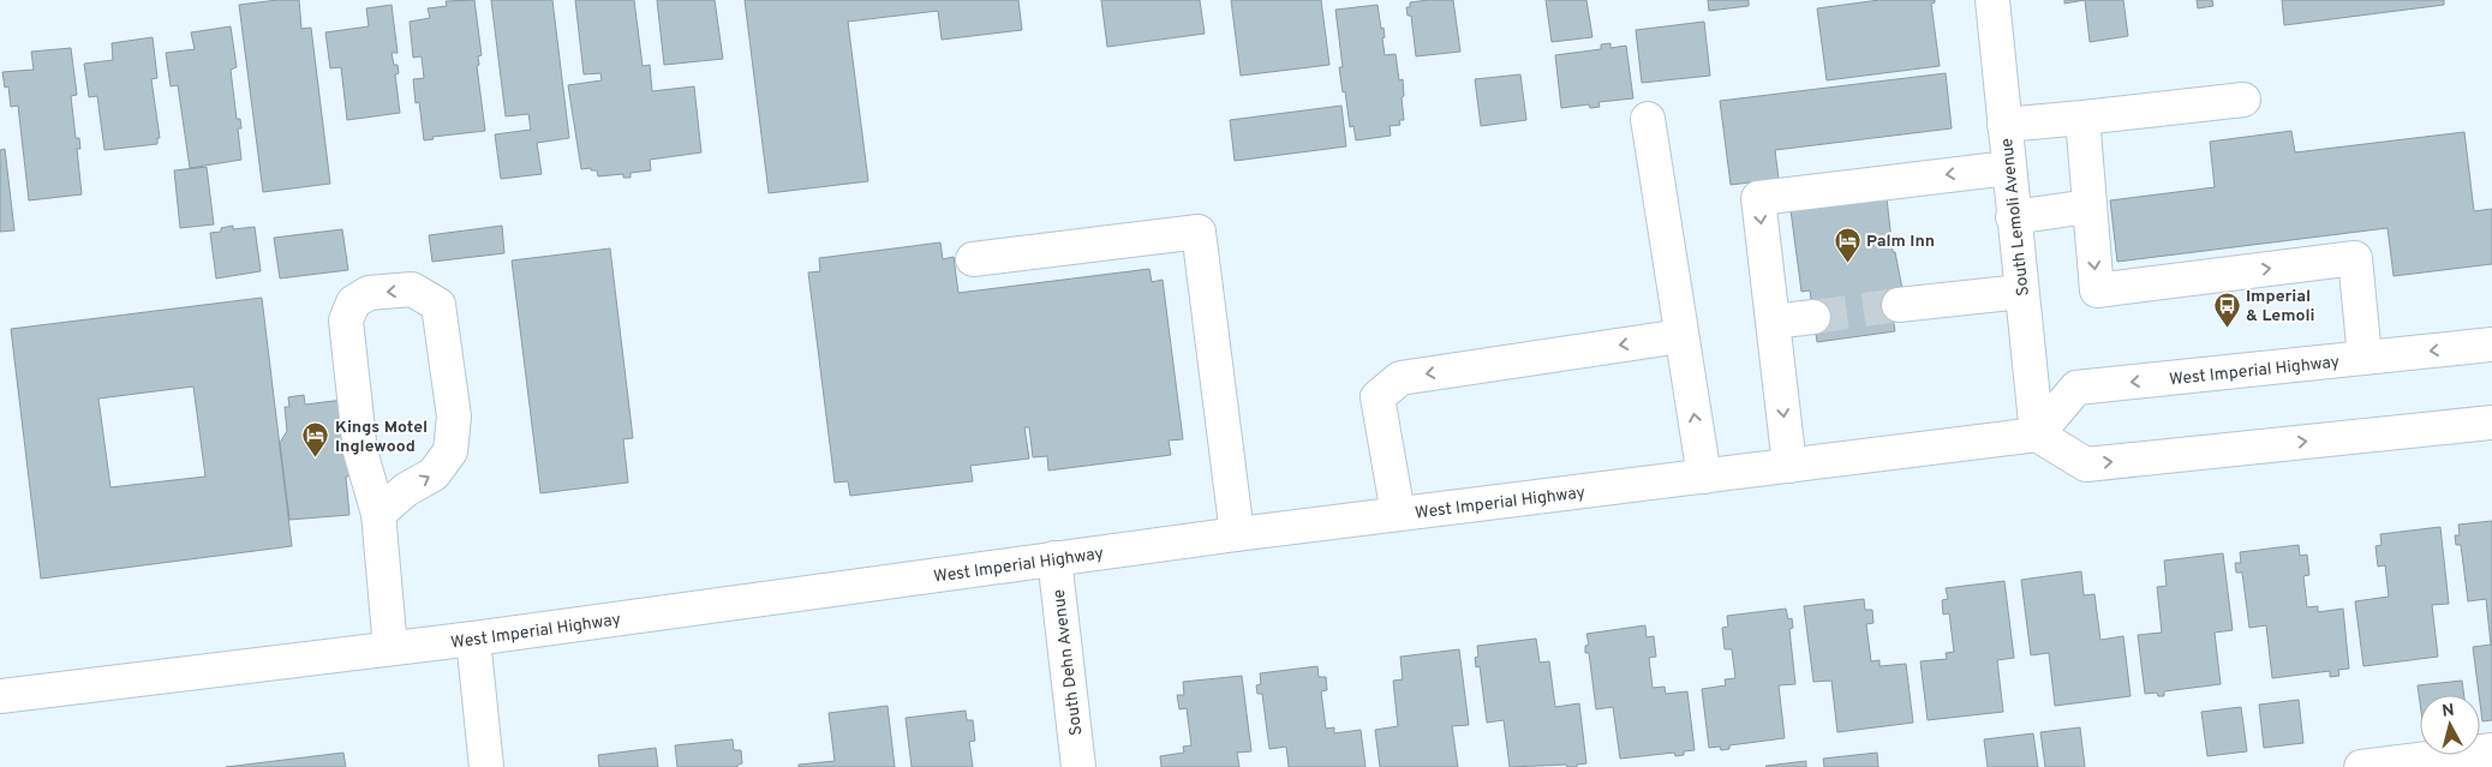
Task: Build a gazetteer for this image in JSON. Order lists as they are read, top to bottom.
{
  "streets": {
    "main road": ["South Lemoli Avenue", "West Imperial Highway", "South Dehn Avenue"]
  },
  "crossings": [
    ["South Lemoli Avenue", "West Imperial Highway"],
    ["West Imperial Highway", "South Dehn Avenue"]
  ],
  "places": {
    "hotel": ["Palm Inn", "Kings Motel Inglewood"],
    "bus stop": ["Imperial & Lemoli"]
  },
  "north": "top"
}
